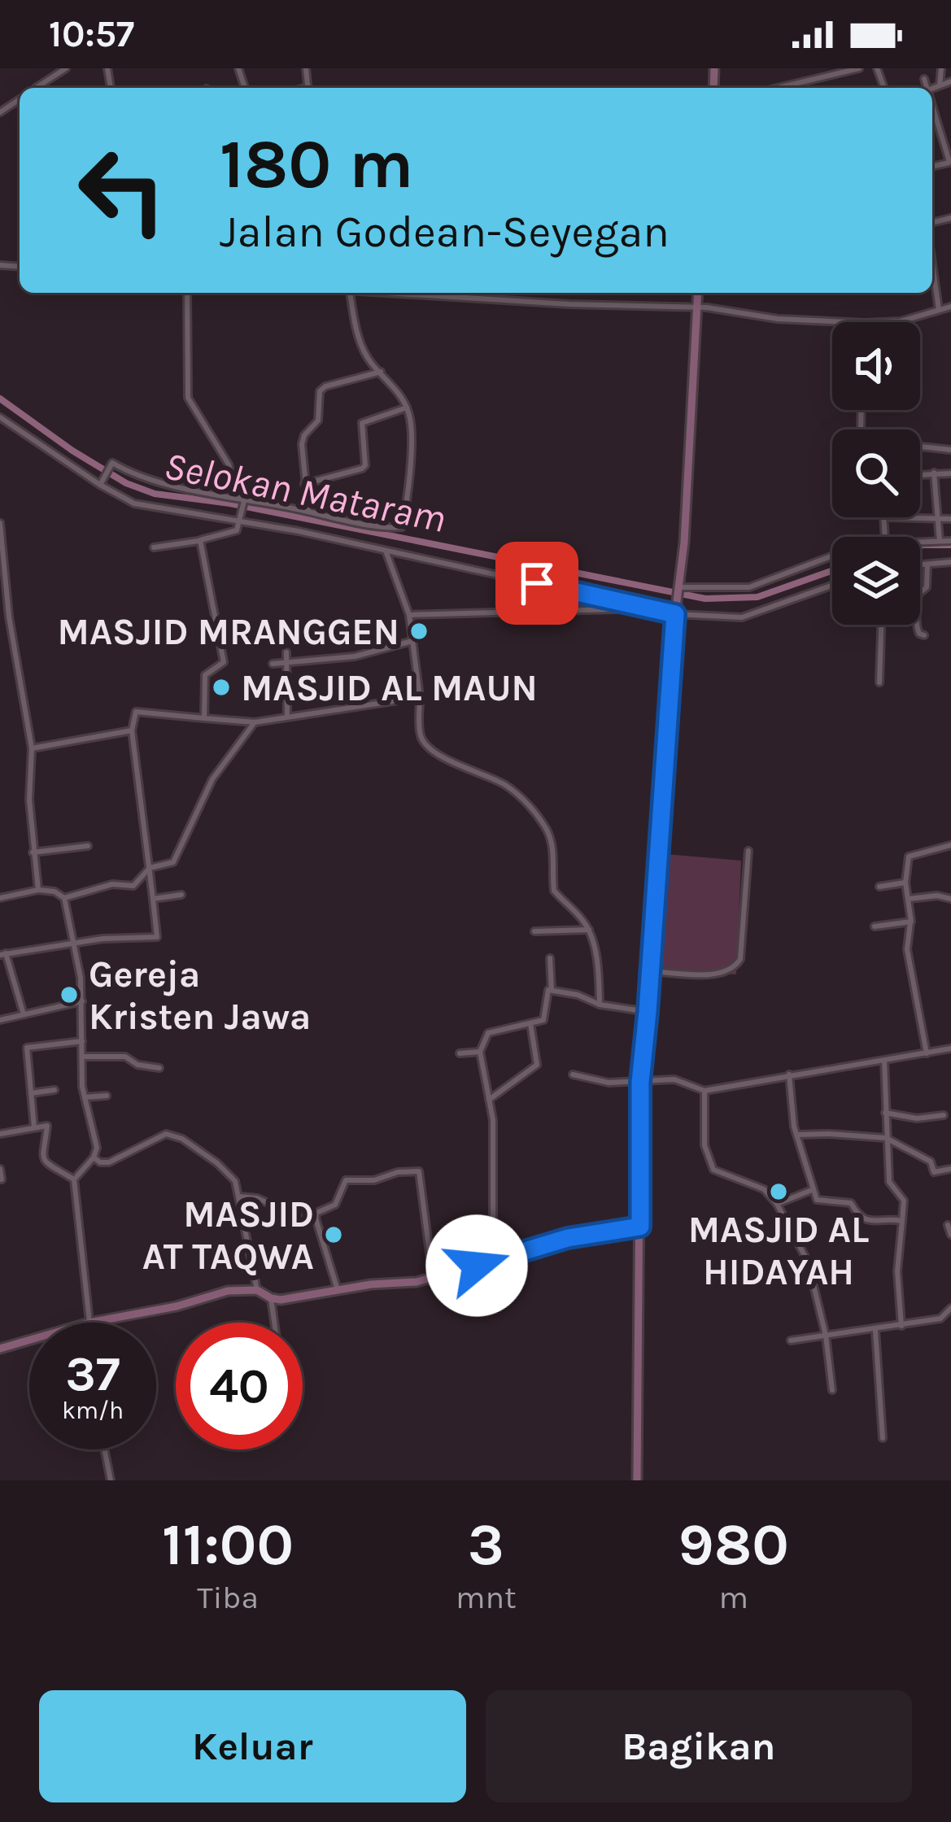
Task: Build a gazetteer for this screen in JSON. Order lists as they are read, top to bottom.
{
  "water": ["Selokan Mataram"],
  "places": [
    "MASJID MRANGGEN",
    "MASJID AL MAUN",
    "Gereja Kristen Jawa",
    "MASJID AL HIDAYAH",
    "MASJID AT TAQWA"
  ],
  "page": {
    "status": "10:57",
    "turn": ["180 m", "Jalan Godean-Seyegan"],
    "speed": "37 km/h",
    "limit": "40",
    "eta": [
      "11:00",
      "Tiba",
      "3",
      "mnt",
      "980",
      "m"
    ],
    "buttons": ["Keluar", "Bagikan"]
  }
}
